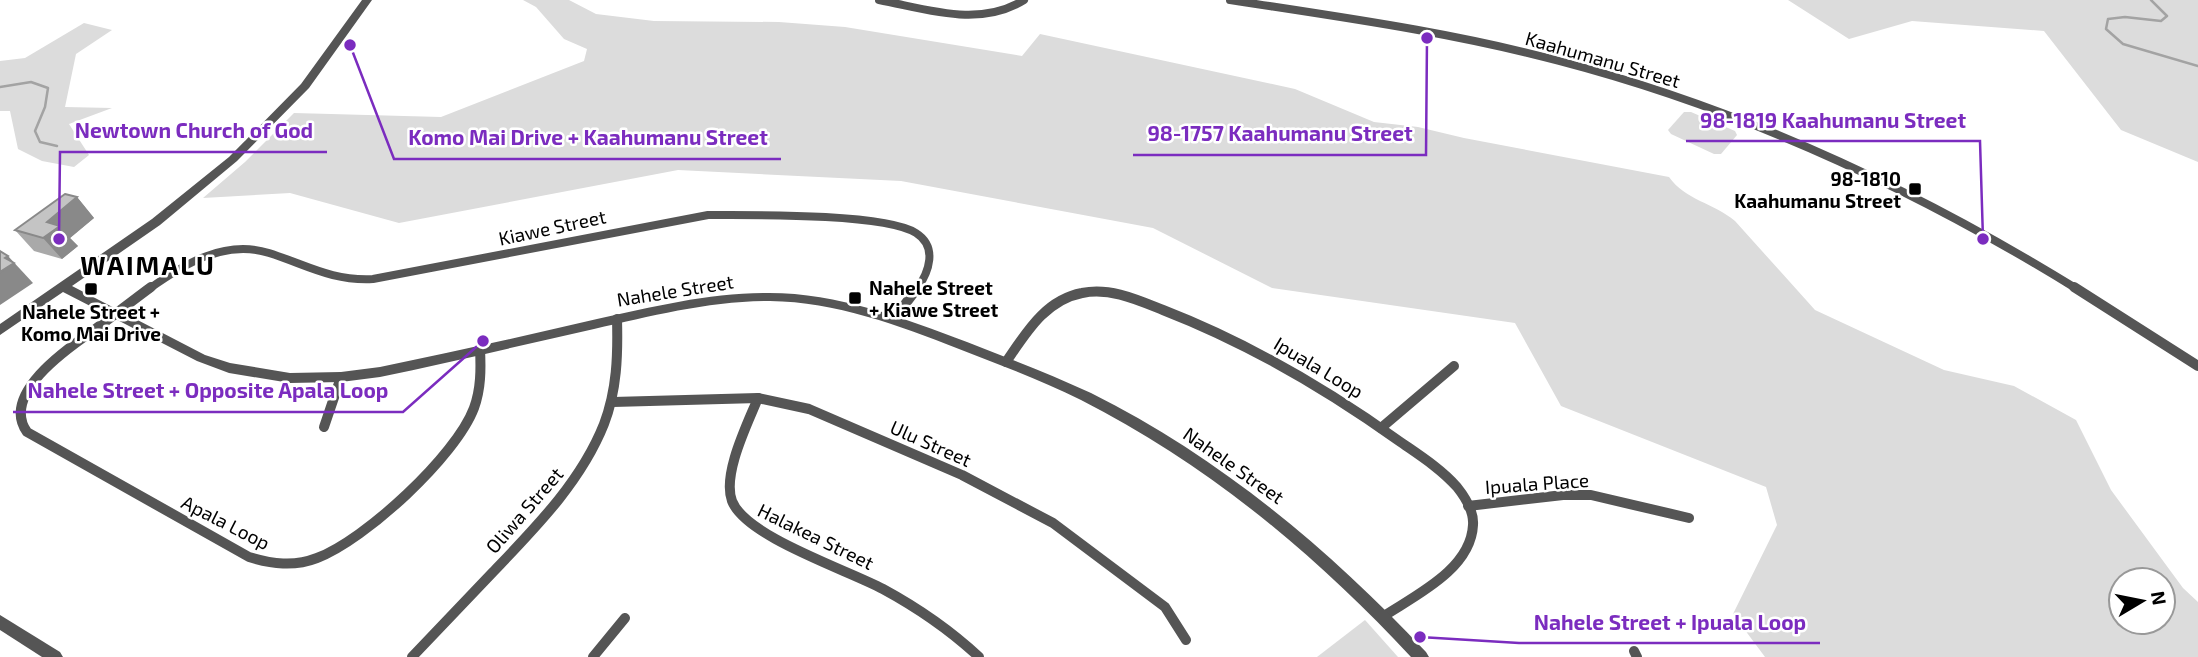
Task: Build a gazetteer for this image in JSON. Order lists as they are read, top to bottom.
{
  "streets": {
    "street": [
      "Kaahumanu Street",
      "Kiawe Street",
      "Nahele Street",
      "Ipuala Loop",
      "Ulu Street",
      "Ipuala Place",
      "Oliwa Street",
      "Apala Loop",
      "Halakea Street"
    ]
  },
  "crossings": [
    ["Kiawe Street", "Nahele Street"],
    ["Kiawe Street", "Apala Loop"],
    ["Nahele Street", "Ipuala Loop"],
    ["Nahele Street", "Oliwa Street"],
    ["Nahele Street", "Apala Loop"],
    ["Ipuala Loop", "Ipuala Place"],
    ["Ulu Street", "Oliwa Street"],
    ["Ulu Street", "Halakea Street"]
  ],
  "districts": ["WAIMALU"],
  "places": {
    "other": [
      "98-1757 Kaahumanu Street",
      "Komo Mai Drive + Kaahumanu Street",
      "Newtown Church of God",
      "98-1819 Kaahumanu Street",
      "Nahele Street + Opposite Apala Loop",
      "Nahele Street + Ipuala Loop"
    ],
    "transit": ["98-1810 Kaahumanu Street", "Nahele Street + Komo Mai Drive", "Nahele Street + Kiawe Street"]
  },
  "north": "right"
}
